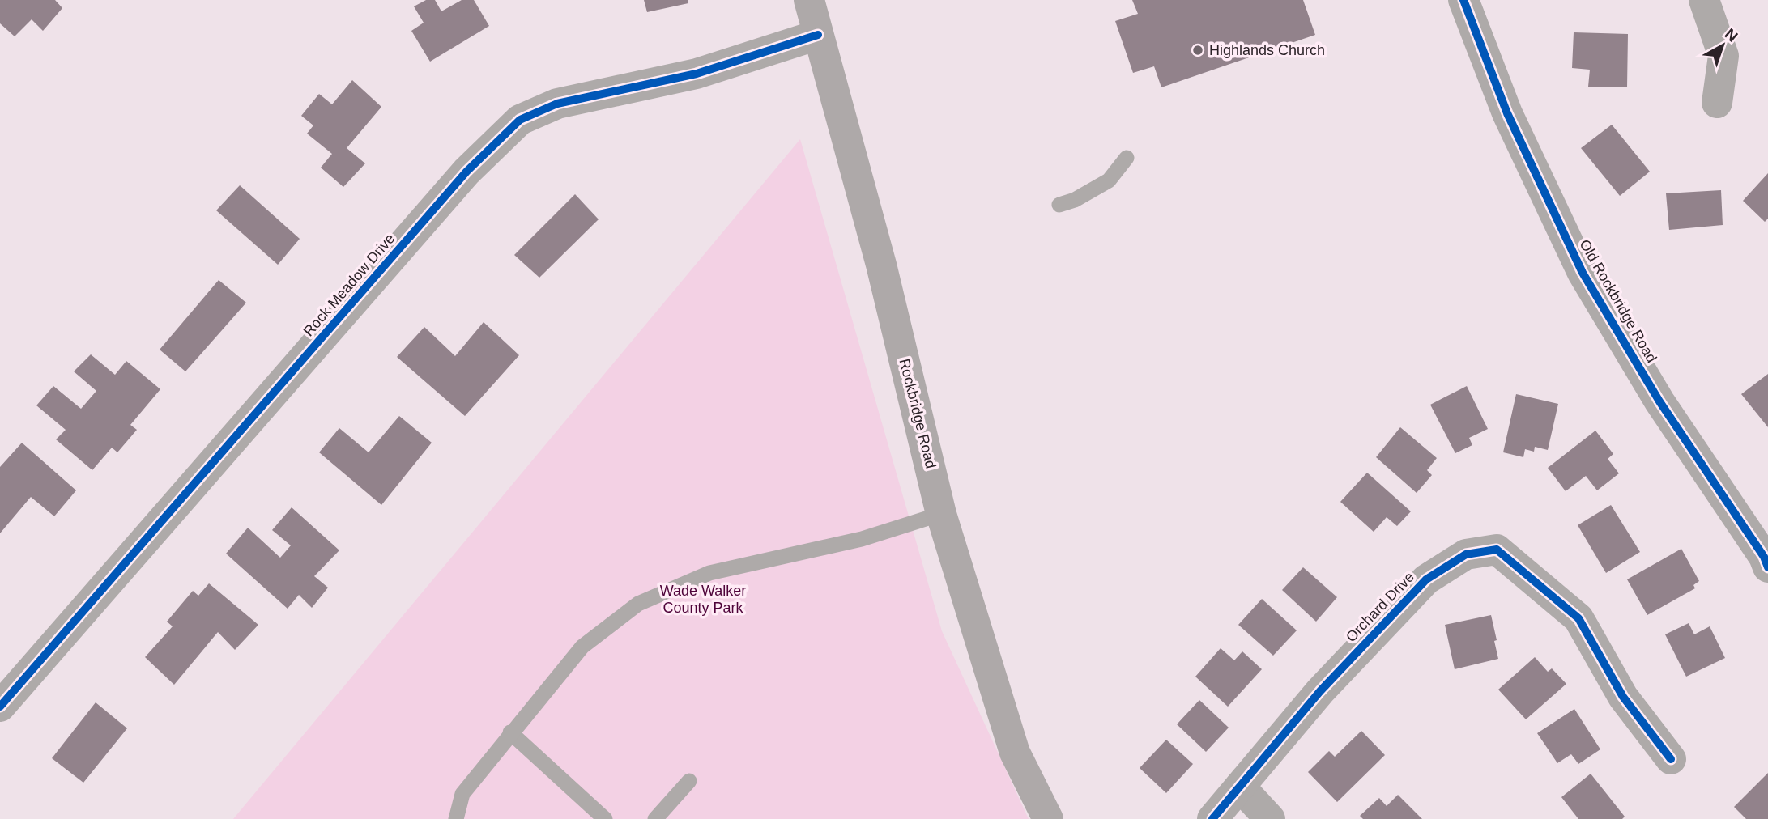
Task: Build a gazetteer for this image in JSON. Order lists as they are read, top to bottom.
{
  "streets": {
    "main road": ["Rockbridge Road"],
    "street": ["Rock Meadow Drive", "Old Rockbridge Road", "Orchard Drive"]
  },
  "crossings": [
    ["Rock Meadow Drive", "Rockbridge Road"]
  ],
  "parks": ["Wade Walker County Park"],
  "places": ["Highlands Church"],
  "north": "top right"
}
